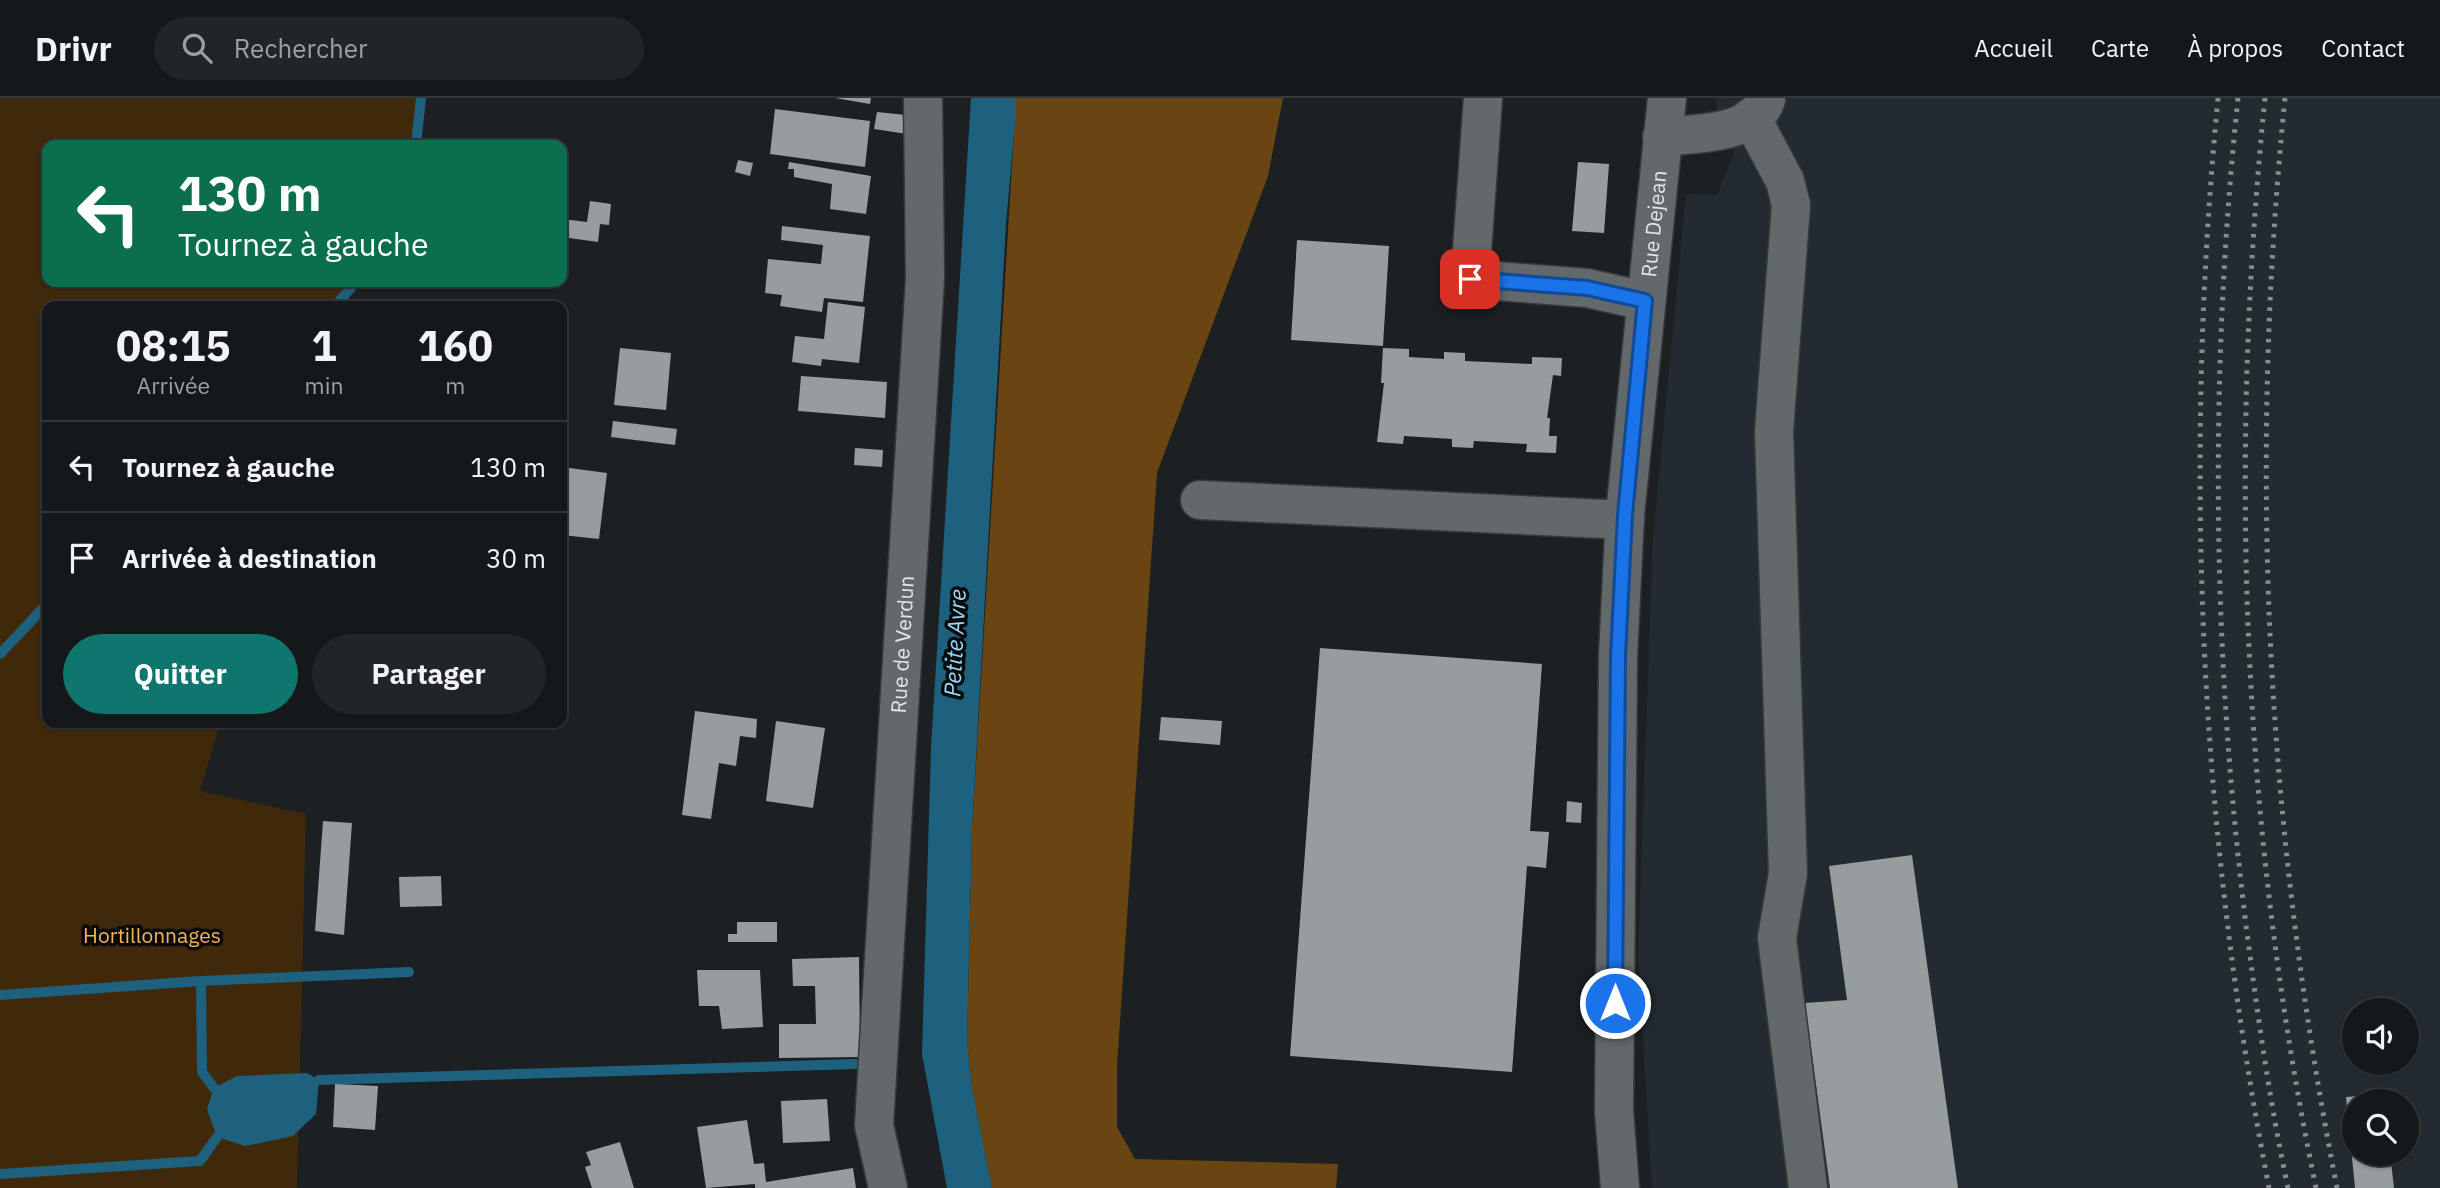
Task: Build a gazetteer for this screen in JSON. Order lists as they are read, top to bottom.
{
  "streets": {
    "street": ["Rue Dejean", "Rue de Verdun"]
  },
  "water": ["Petite Avre"],
  "parks": ["Hortillonnages"],
  "page": {
    "header": "Drivr",
    "search": "Rechercher",
    "nav": [
      "Accueil",
      "Carte",
      "À propos",
      "Contact"
    ],
    "turn": ["130 m", "Tournez à gauche"],
    "eta": [
      "08:15",
      "Arrivée",
      "1",
      "min",
      "160",
      "m"
    ],
    "list": [
      {
        "name": "Tournez à gauche",
        "value": "130 m"
      },
      {
        "name": "Arrivée à destination",
        "value": "30 m"
      }
    ],
    "buttons": ["Quitter", "Partager"]
  }
}
